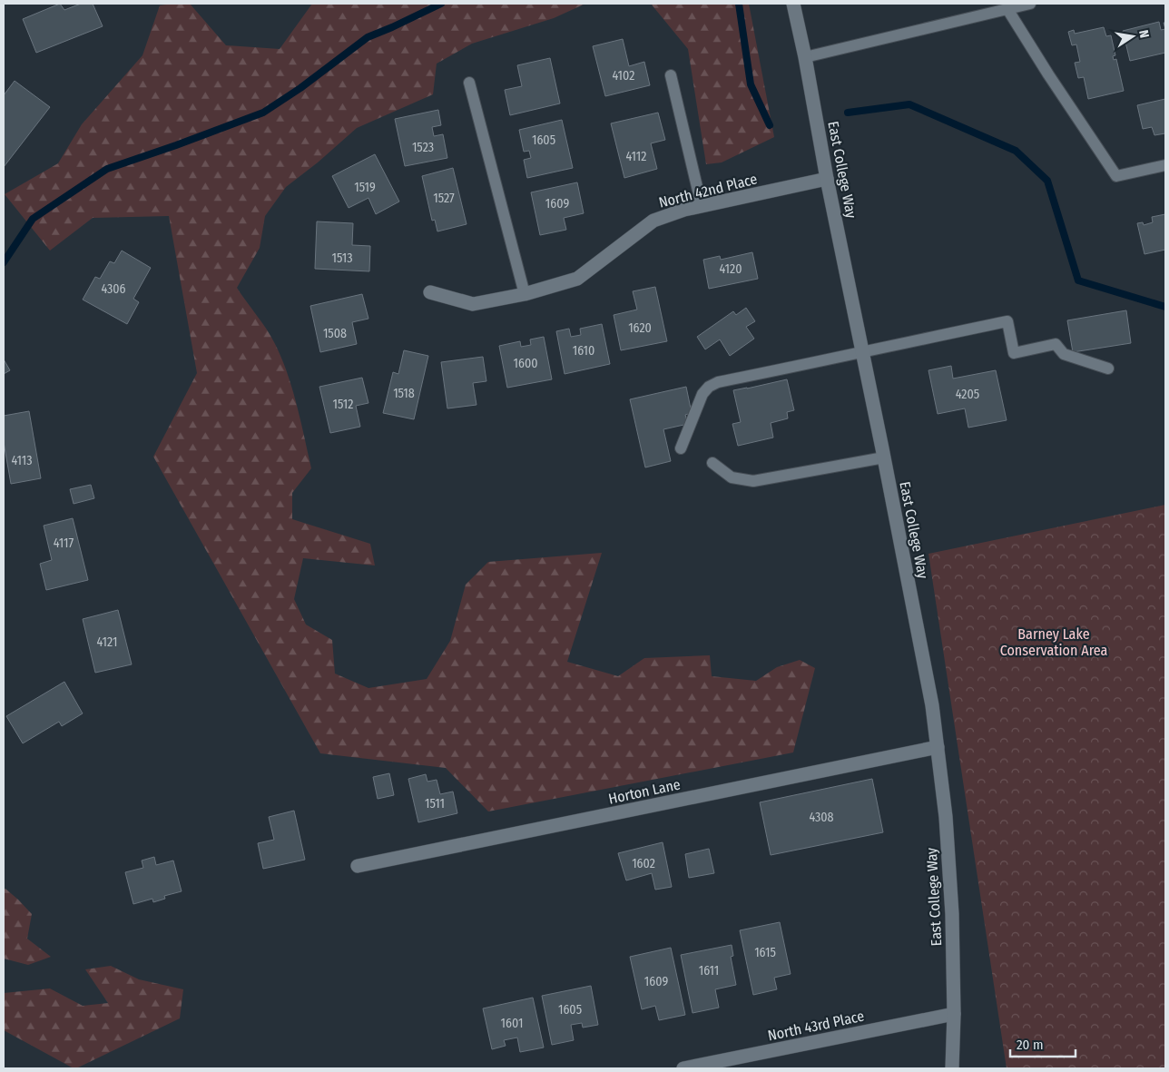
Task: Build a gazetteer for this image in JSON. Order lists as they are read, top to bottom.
{
  "streets": {
    "street": [
      "East College Way",
      "North 42nd Place",
      "Horton Lane",
      "North 43rd Place"
    ]
  },
  "crossings": [
    ["East College Way", "North 42nd Place"],
    ["East College Way", "Horton Lane"],
    ["East College Way", "North 43rd Place"]
  ],
  "parks": ["Barney Lake Conservation Area"],
  "house_numbers": [
    "4102",
    "1605",
    "1523",
    "4112",
    "1519",
    "1527",
    "1609",
    "1513",
    "4120",
    "4306",
    "1620",
    "1508",
    "1610",
    "1600",
    "1518",
    "4205",
    "1512",
    "4113",
    "4117",
    "4121",
    "1511",
    "4308",
    "1602",
    "1615",
    "1611",
    "1609",
    "1605",
    "1601"
  ],
  "scale_bar": "20 m",
  "north": "right"
}
